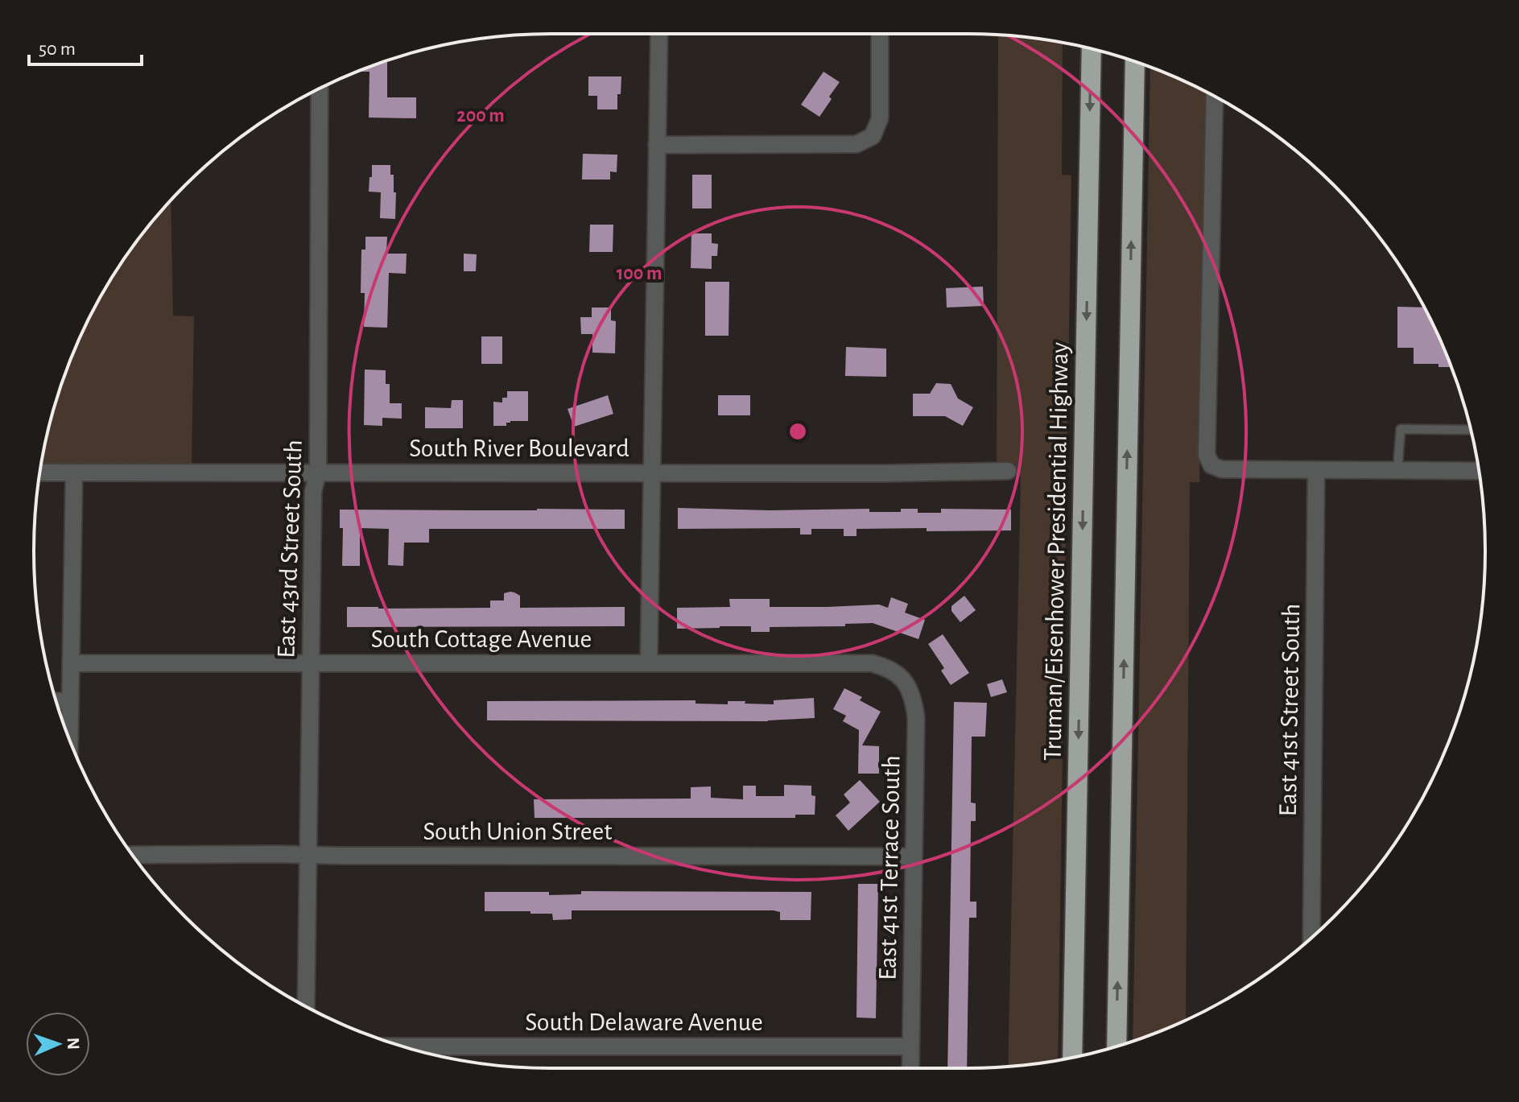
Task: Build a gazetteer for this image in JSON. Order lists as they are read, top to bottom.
{
  "streets": {
    "highway": ["Truman/Eisenhower Presidential Highway"],
    "street": [
      "South River Boulevard",
      "East 43rd Street South",
      "South Cottage Avenue",
      "East 41st Street South",
      "South Union Street",
      "East 41st Terrace South",
      "South Delaware Avenue"
    ]
  },
  "crossings": [
    ["South River Boulevard", "East 43rd Street South"],
    ["East 43rd Street South", "South Cottage Avenue"],
    ["East 43rd Street South", "South Union Street"],
    ["South Cottage Avenue", "East 41st Terrace South"],
    ["South Union Street", "East 41st Terrace South"],
    ["East 41st Terrace South", "South Delaware Avenue"]
  ],
  "scale_bar": "50 m",
  "north": "right",
  "rings": ["200 m", "100 m"]
}
